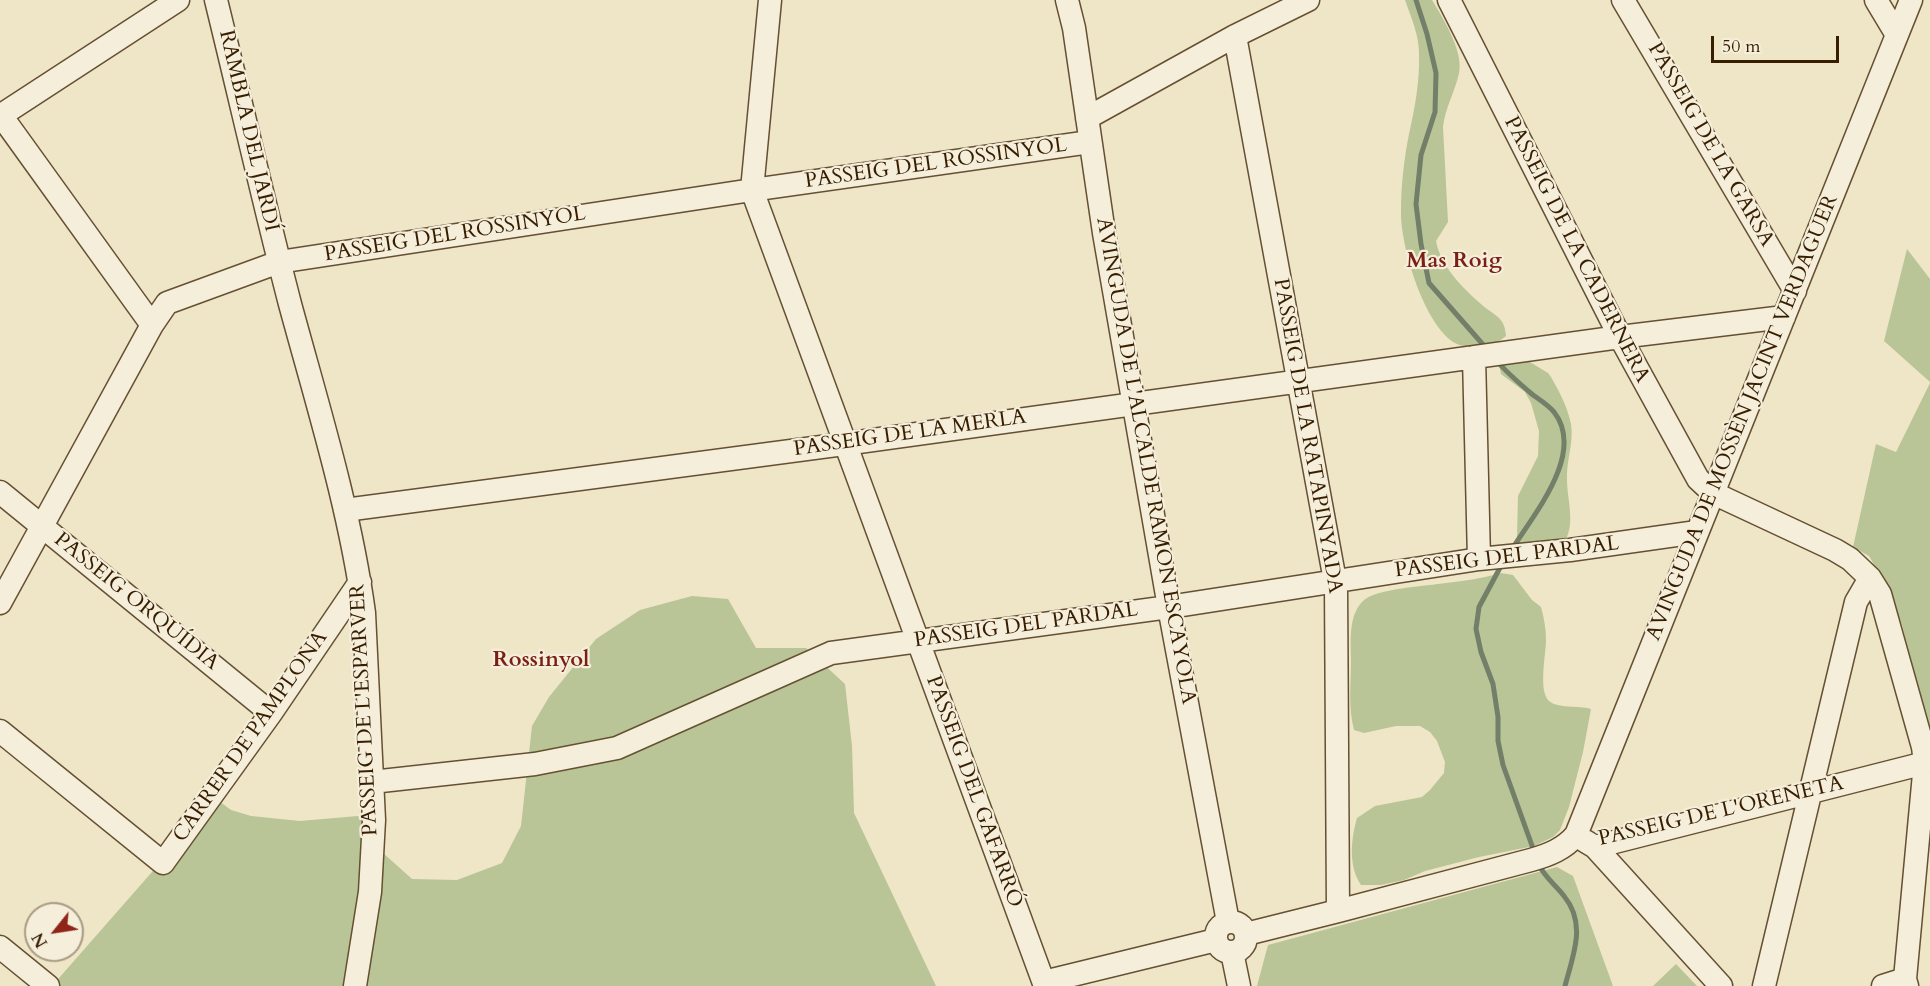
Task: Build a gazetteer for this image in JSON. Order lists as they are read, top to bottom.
{
  "streets": {
    "street": [
      "RAMBLA DEL JARDÍ",
      "PASSEIG DE LA GARSA",
      "PASSEIG DEL ROSSINYOL",
      "PASSEIG DE LA CADERNERA",
      "AVINGUDA DE MOSSÈN JACINT VERDAGUER",
      "PASSEIG DE LA MERLA",
      "PASSEIG DE LA RATAPINYADA",
      "AVINGUDA DE L'ALCALDE RAMON ESCAYOLA",
      "PASSEIG DEL PARDAL",
      "PASSEIG ORQUÍDIA",
      "PASSEIG DE L'ESPARVER",
      "CARRER DE PAMPLONA",
      "PASSEIG DEL GAFARRÓ",
      "PASSEIG DE L'ORENETA"
    ]
  },
  "crossings": [
    ["RAMBLA DEL JARDÍ", "PASSEIG DEL ROSSINYOL"],
    ["RAMBLA DEL JARDÍ", "PASSEIG DE L'ESPARVER"],
    ["PASSEIG DE LA GARSA", "AVINGUDA DE MOSSÈN JACINT VERDAGUER"],
    ["PASSEIG DEL ROSSINYOL", "AVINGUDA DE L'ALCALDE RAMON ESCAYOLA"],
    ["PASSEIG DEL ROSSINYOL", "PASSEIG ORQUÍDIA"],
    ["PASSEIG DEL ROSSINYOL", "PASSEIG DE L'ESPARVER"],
    ["PASSEIG DEL ROSSINYOL", "PASSEIG DEL GAFARRÓ"],
    ["PASSEIG DE LA CADERNERA", "AVINGUDA DE MOSSÈN JACINT VERDAGUER"],
    ["PASSEIG DE LA CADERNERA", "PASSEIG DE LA MERLA"],
    ["AVINGUDA DE MOSSÈN JACINT VERDAGUER", "PASSEIG DE LA MERLA"],
    ["AVINGUDA DE MOSSÈN JACINT VERDAGUER", "PASSEIG DEL PARDAL"],
    ["AVINGUDA DE MOSSÈN JACINT VERDAGUER", "PASSEIG DE L'ORENETA"],
    ["PASSEIG DE LA MERLA", "PASSEIG DE LA RATAPINYADA"],
    ["PASSEIG DE LA MERLA", "AVINGUDA DE L'ALCALDE RAMON ESCAYOLA"],
    ["PASSEIG DE LA MERLA", "PASSEIG DE L'ESPARVER"],
    ["PASSEIG DE LA MERLA", "PASSEIG DEL GAFARRÓ"],
    ["PASSEIG DE LA RATAPINYADA", "PASSEIG DEL PARDAL"],
    ["PASSEIG DE LA RATAPINYADA", "PASSEIG DE L'ORENETA"],
    ["AVINGUDA DE L'ALCALDE RAMON ESCAYOLA", "PASSEIG DEL PARDAL"],
    ["AVINGUDA DE L'ALCALDE RAMON ESCAYOLA", "PASSEIG DE L'ORENETA"],
    ["PASSEIG DEL PARDAL", "PASSEIG DE L'ESPARVER"],
    ["PASSEIG DEL PARDAL", "PASSEIG DEL GAFARRÓ"],
    ["PASSEIG ORQUÍDIA", "CARRER DE PAMPLONA"],
    ["PASSEIG DE L'ESPARVER", "CARRER DE PAMPLONA"],
    ["PASSEIG DEL GAFARRÓ", "PASSEIG DE L'ORENETA"]
  ],
  "districts": ["Mas Roig", "Rossinyol"],
  "scale_bar": "50 m",
  "north": "bottom left"
}
